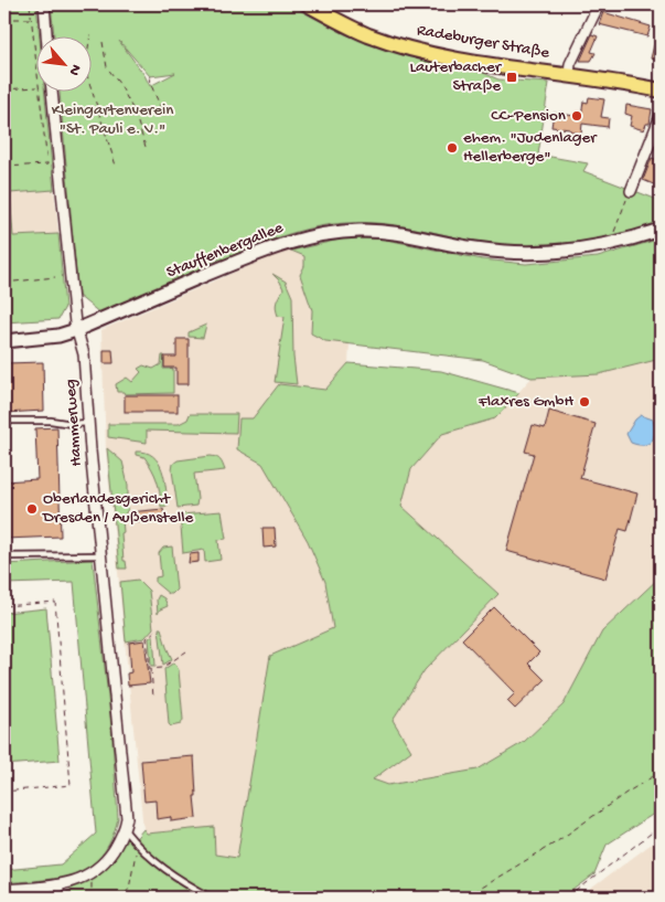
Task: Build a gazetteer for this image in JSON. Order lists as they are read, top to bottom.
{
  "streets": {
    "main road": ["Radeburger Straße", "Stauffenbergallee"],
    "street": ["Hammerweg"]
  },
  "crossings": [
    ["Stauffenbergallee", "Hammerweg"]
  ],
  "parks": ["Kleingartenverein \"St. Pauli e. V.\""],
  "places": {
    "transit": ["Lauterbacher Straße"],
    "other": [
      "CC-Pension",
      "ehem. \"Judenlager Hellerberge\"",
      "Flaxres GmbH",
      "Oberlandesgericht Dresden / Außenstelle"
    ]
  },
  "north": "bottom right"
}
